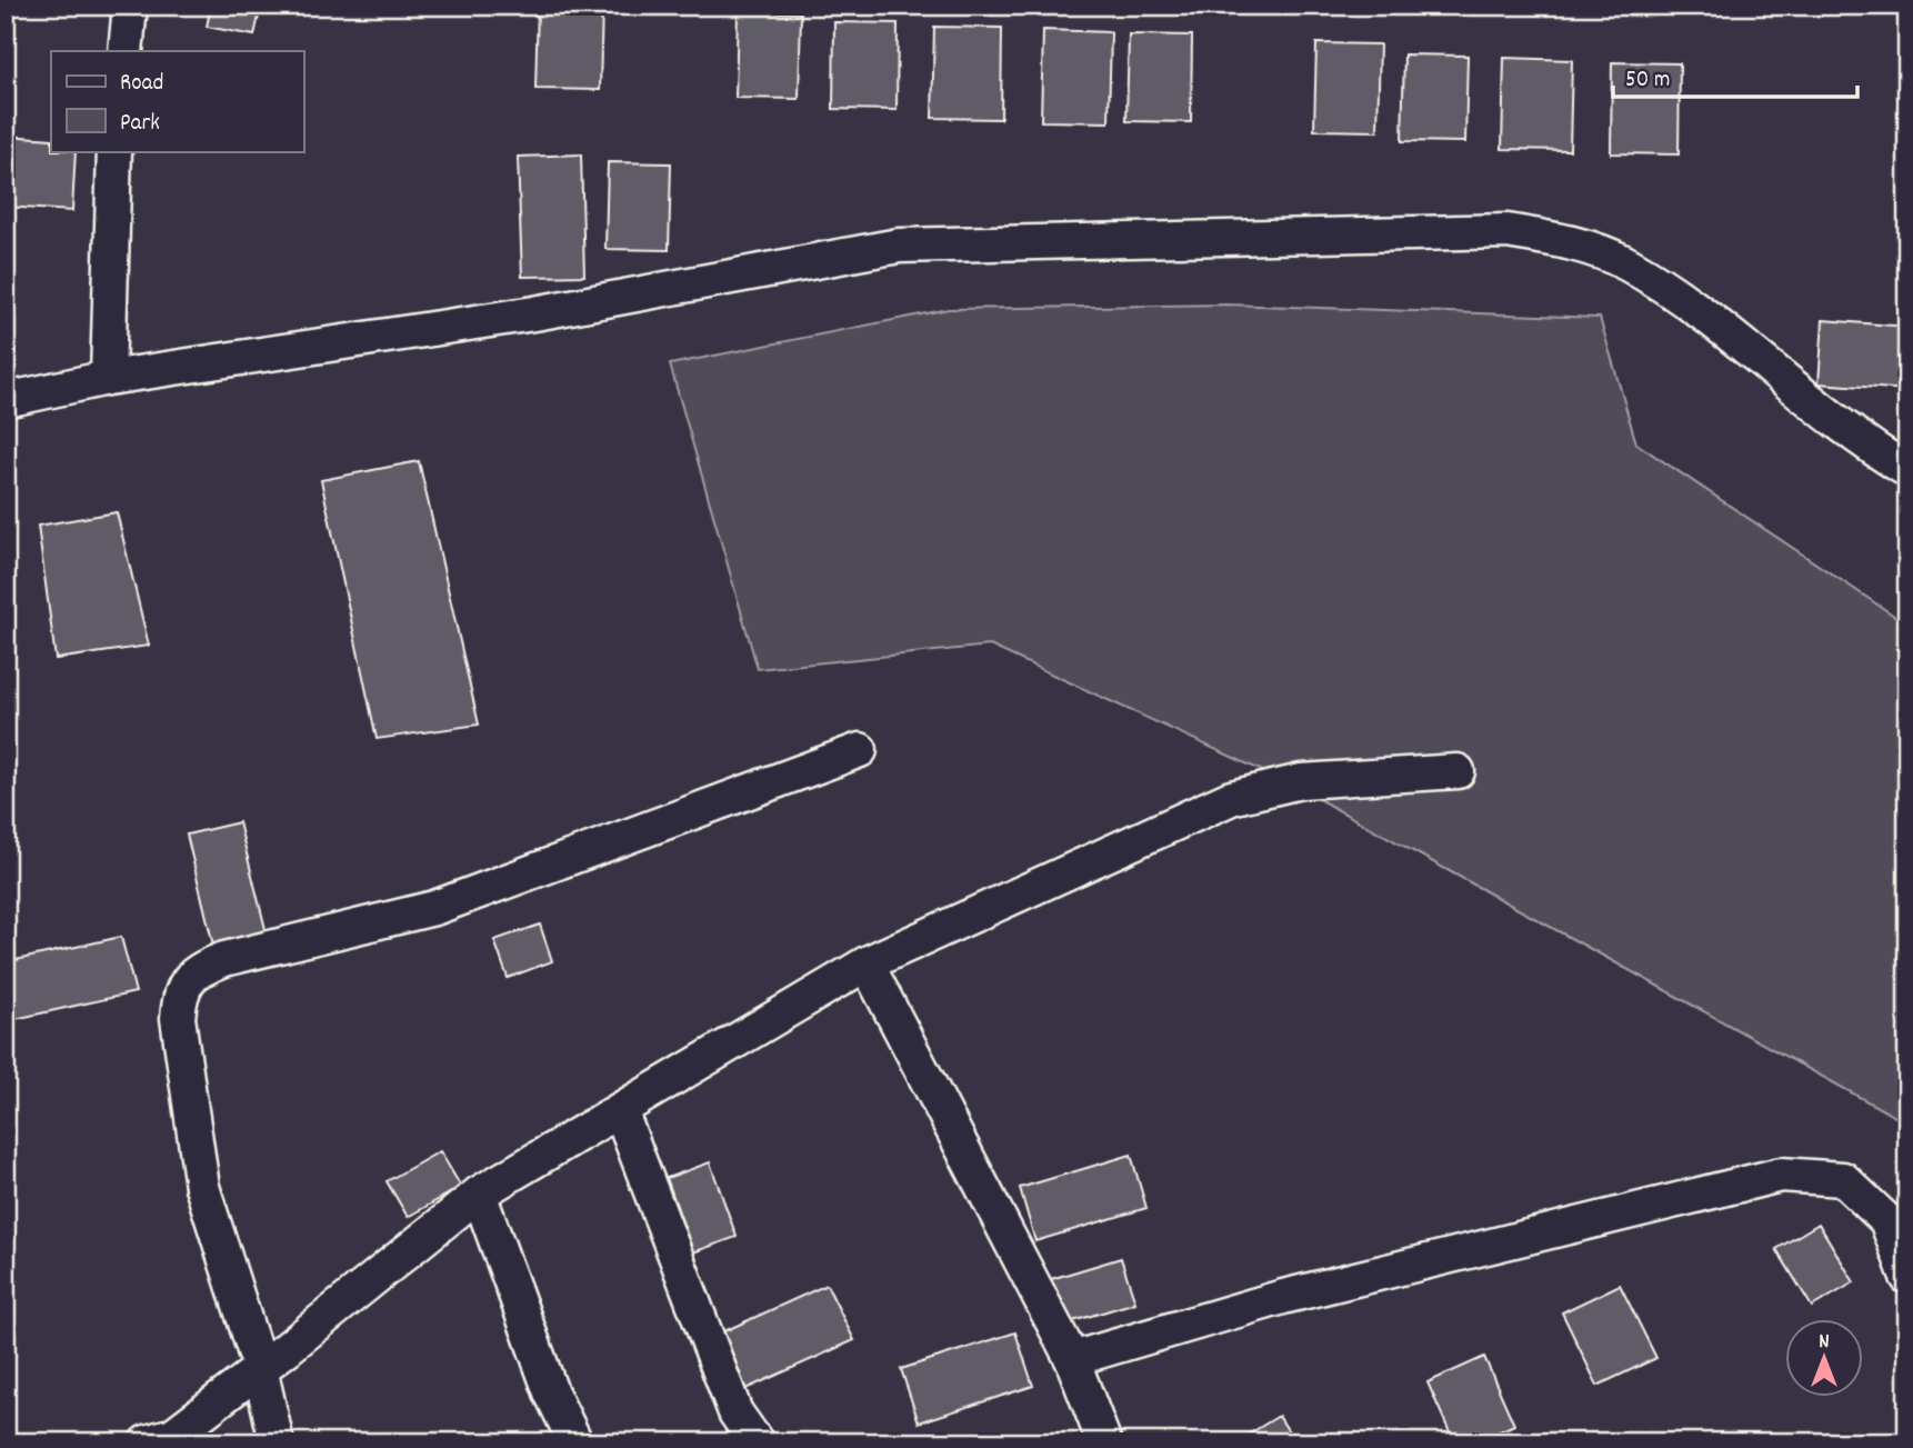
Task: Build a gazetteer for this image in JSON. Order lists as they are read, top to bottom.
{
  "legend": ["Road", "Park"],
  "scale_bar": "50 m",
  "north": "top"
}
